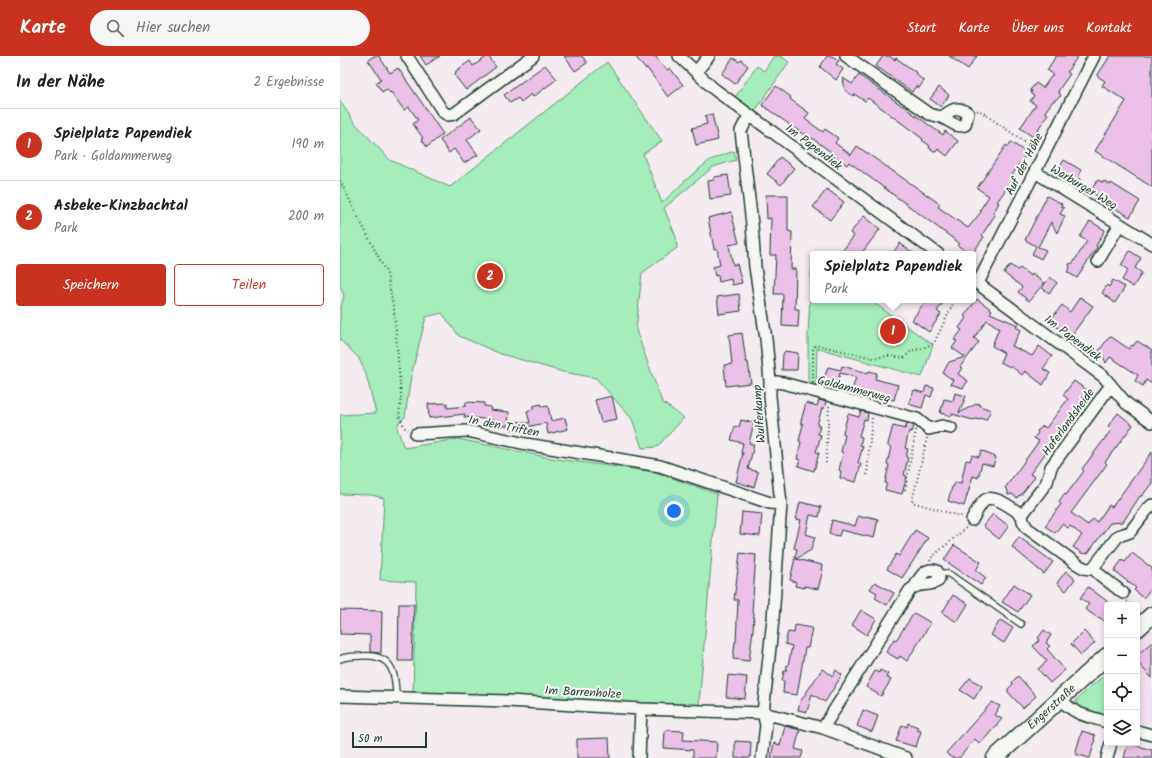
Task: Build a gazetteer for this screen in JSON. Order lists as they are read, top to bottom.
{
  "streets": {
    "main road": ["Engerstraße"],
    "street": [
      "Im Papendiek",
      "Auf der Höhe",
      "Warburger Weg",
      "Goldammerweg",
      "Wulferkamp",
      "Haferlandsheide",
      "In den Triften",
      "Im Barrenholze"
    ]
  },
  "crossings": [
    ["Im Papendiek", "Wulferkamp"],
    ["Im Papendiek", "Haferlandsheide"],
    ["Auf der Höhe", "Warburger Weg"],
    ["Goldammerweg", "Wulferkamp"],
    ["Wulferkamp", "In den Triften"],
    ["Wulferkamp", "Im Barrenholze"]
  ],
  "scale_bar": "50 m",
  "page": {
    "header": "Karte",
    "search": "Hier suchen",
    "nav": [
      "Start",
      "Karte",
      "Über uns",
      "Kontakt"
    ],
    "heading": ["In der Nähe", "2 Ergebnisse"],
    "list": [
      {
        "mark": "1",
        "name": "Spielplatz Papendiek",
        "note": "Park · Goldammerweg",
        "value": "190 m"
      },
      {
        "mark": "2",
        "name": "Asbeke-Kinzbachtal",
        "note": "Park",
        "value": "200 m"
      }
    ],
    "popup": ["Spielplatz Papendiek", "Park"],
    "buttons": ["Speichern", "Teilen"],
    "pins": ["2", "1"],
    "map_buttons": ["+", "−"],
    "scale": "50 m"
  }
}
